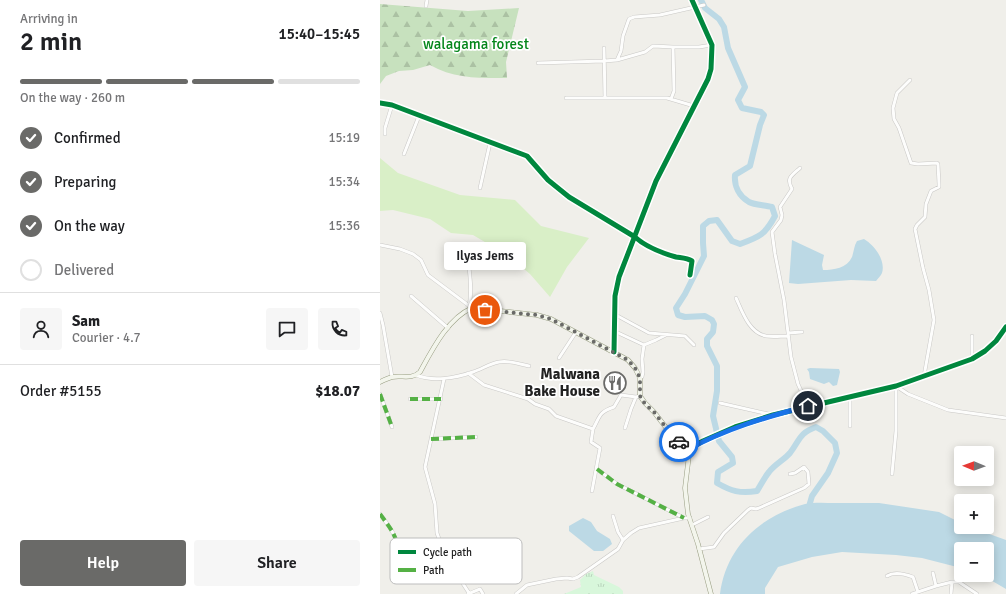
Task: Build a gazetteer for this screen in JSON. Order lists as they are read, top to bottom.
{
  "parks": ["walagama forest"],
  "places": {
    "other": ["Ilyas Jems"],
    "restaurant": ["Malwana Bake House"]
  },
  "legend": ["Cycle path", "Path"],
  "north": "left",
  "page": {
    "heading": ["2 min", "Arriving in", "15:40–15:45"],
    "panel": [
      "Sam",
      "Courier · 4.7",
      "Order #5155",
      "$18.07"
    ],
    "bar": "On the way · 260 m",
    "list": [
      ["Confirmed", "15:19"],
      ["Preparing", "15:34"],
      ["On the way", "15:36"],
      "Delivered"
    ],
    "bubble": "Ilyas Jems",
    "map_buttons": ["+", "−"],
    "buttons": ["Help", "Share"]
  }
}
